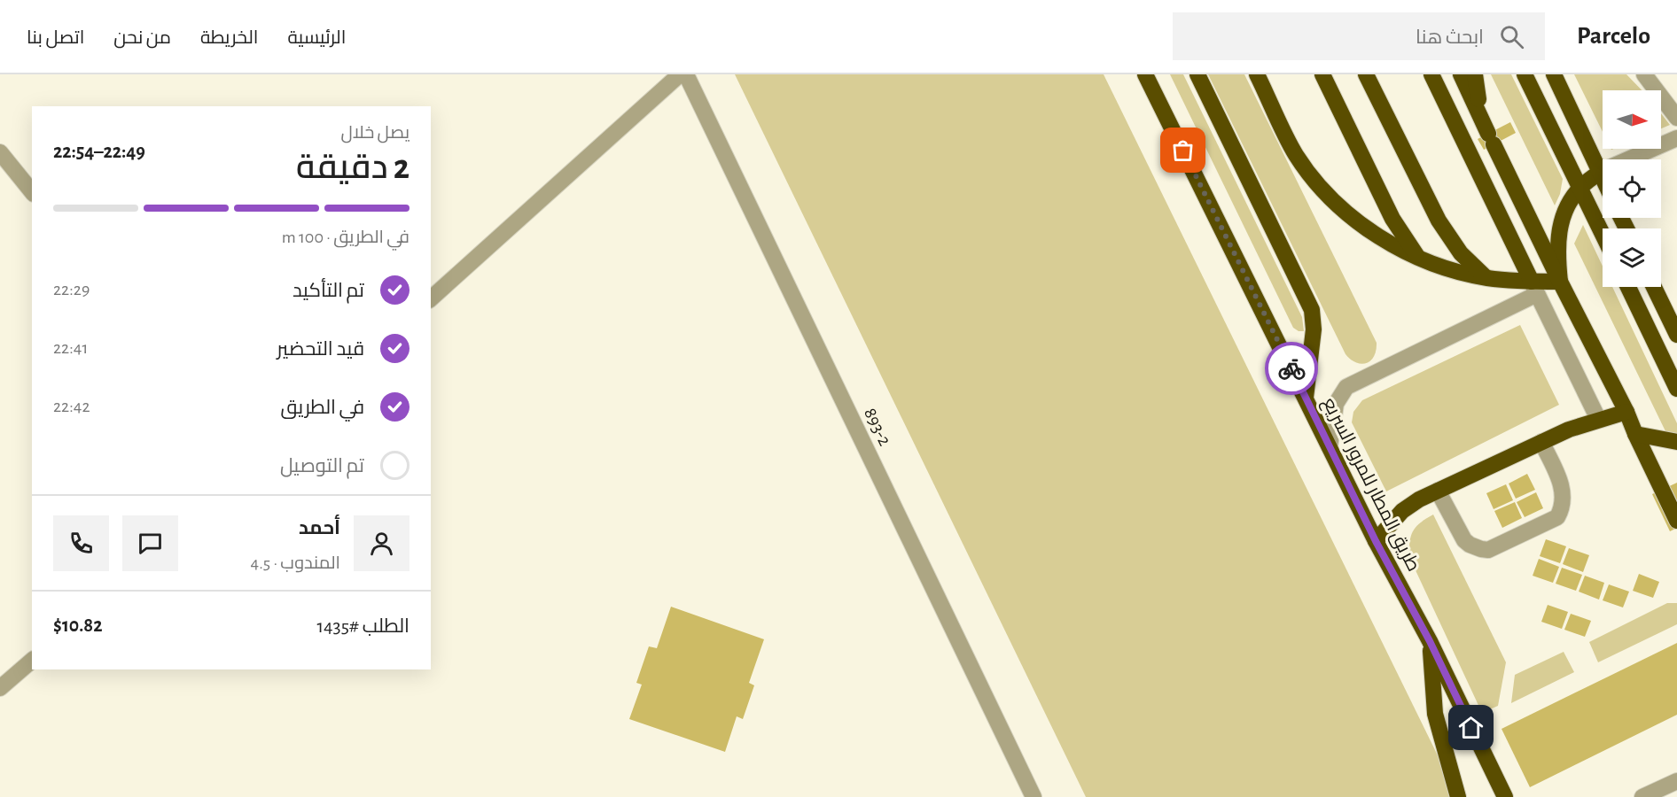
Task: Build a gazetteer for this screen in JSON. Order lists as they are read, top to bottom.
{
  "streets": {
    "highway": ["طريق المطار للمرور السريع"],
    "street": ["893-2"]
  },
  "north": "right",
  "page": {
    "header": "Parcelo",
    "search": "ابحث هنا",
    "nav": [
      "الرئيسية",
      "الخريطة",
      "من نحن",
      "اتصل بنا"
    ],
    "heading": ["2 دقيقة", "يصل خلال", "22:49–22:54"],
    "panel": [
      "أحمد",
      "المندوب · 4.5",
      "الطلب #1435",
      "$10.82"
    ],
    "bar": "في الطريق · 100 m",
    "list": [
      ["تم التأكيد", "22:29"],
      ["قيد التحضير", "22:41"],
      ["في الطريق", "22:42"],
      "تم التوصيل"
    ]
  }
}
